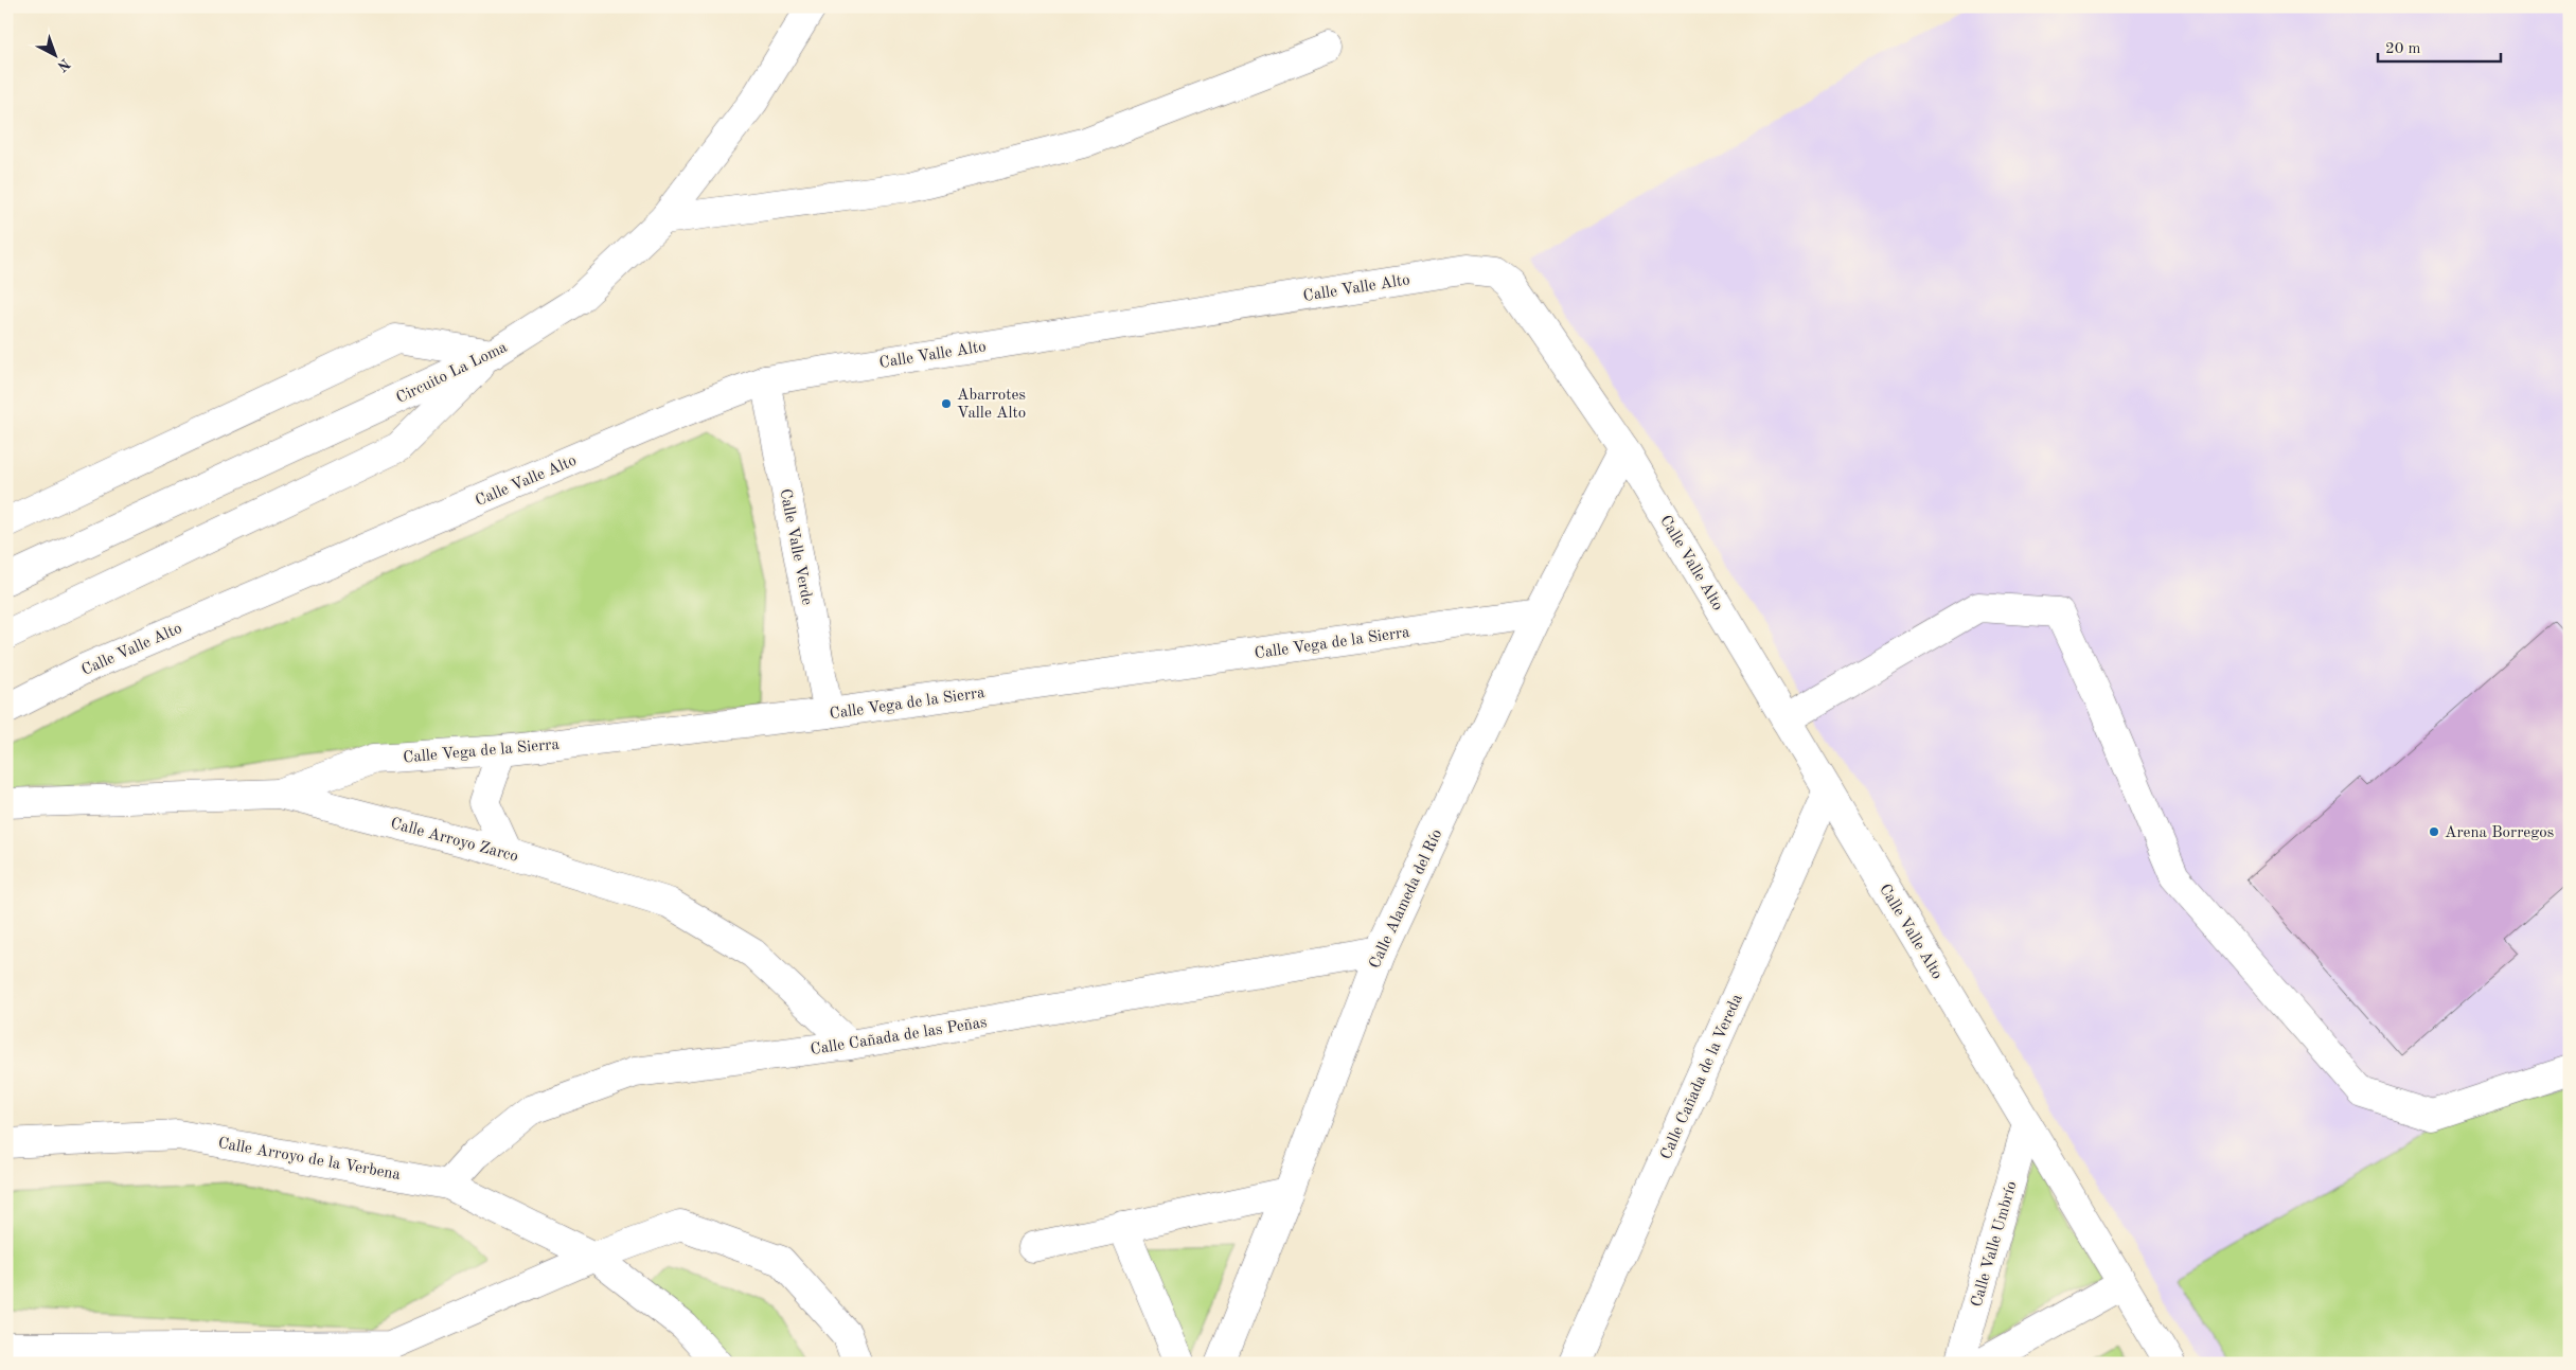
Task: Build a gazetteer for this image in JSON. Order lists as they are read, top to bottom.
{
  "streets": {
    "street": [
      "Calle Valle Alto",
      "Circuito La Loma",
      "Calle Valle Verde",
      "Calle Vega de la Sierra",
      "Calle Arroyo Zarco",
      "Calle Alameda del Río",
      "Calle Cañada de las Peñas",
      "Calle Cañada de la Vereda",
      "Calle Arroyo de la Verbena",
      "Calle Valle Umbrío"
    ]
  },
  "crossings": [
    ["Calle Valle Alto", "Calle Valle Verde"],
    ["Calle Valle Alto", "Calle Alameda del Río"],
    ["Calle Valle Alto", "Calle Cañada de la Vereda"],
    ["Calle Valle Alto", "Calle Valle Umbrío"],
    ["Calle Valle Verde", "Calle Vega de la Sierra"],
    ["Calle Vega de la Sierra", "Calle Arroyo Zarco"],
    ["Calle Vega de la Sierra", "Calle Alameda del Río"],
    ["Calle Arroyo Zarco", "Calle Cañada de las Peñas"],
    ["Calle Alameda del Río", "Calle Cañada de las Peñas"],
    ["Calle Cañada de las Peñas", "Calle Arroyo de la Verbena"]
  ],
  "places": ["Abarrotes Valle Alto", "Arena Borregos"],
  "scale_bar": "20 m",
  "north": "bottom right"
}
